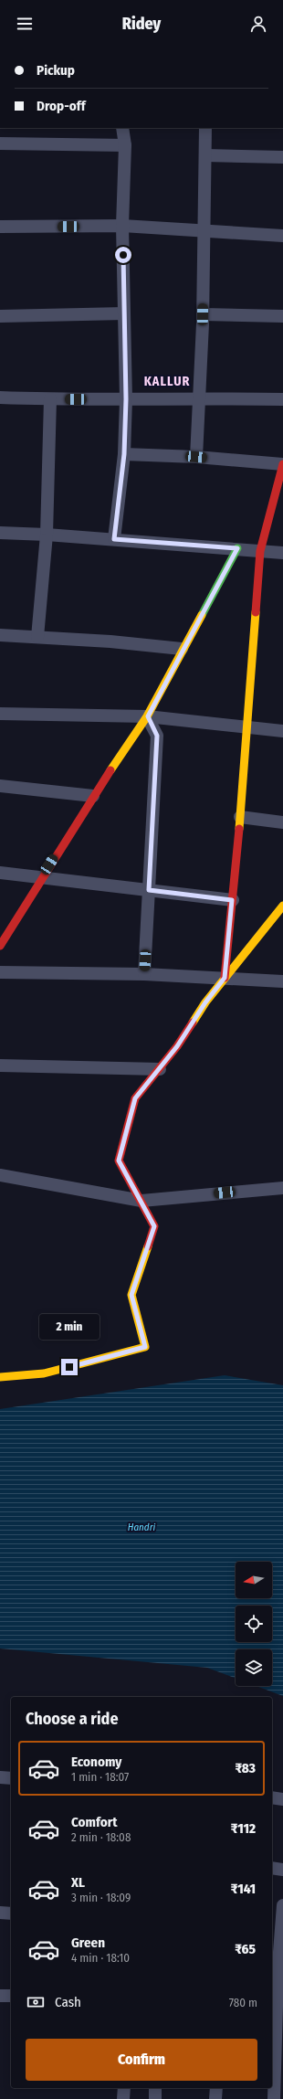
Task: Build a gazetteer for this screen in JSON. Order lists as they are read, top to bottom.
{
  "districts": ["KALLUR"],
  "water": ["Handri"],
  "north": "left",
  "page": {
    "header": "Ridey",
    "banner": ["Pickup", "Drop-off"],
    "bubble": "2 min",
    "heading": "Choose a ride",
    "list": [
      {
        "name": "Economy",
        "note": "1 min · 18:07",
        "value": "₹83"
      },
      {
        "name": "Comfort",
        "note": "2 min · 18:08",
        "value": "₹112"
      },
      {
        "name": "XL",
        "note": "3 min · 18:09",
        "value": "₹141"
      },
      {
        "name": "Green",
        "note": "4 min · 18:10",
        "value": "₹65"
      }
    ],
    "pay": ["Cash", "780 m"],
    "buttons": "Confirm"
  }
}
